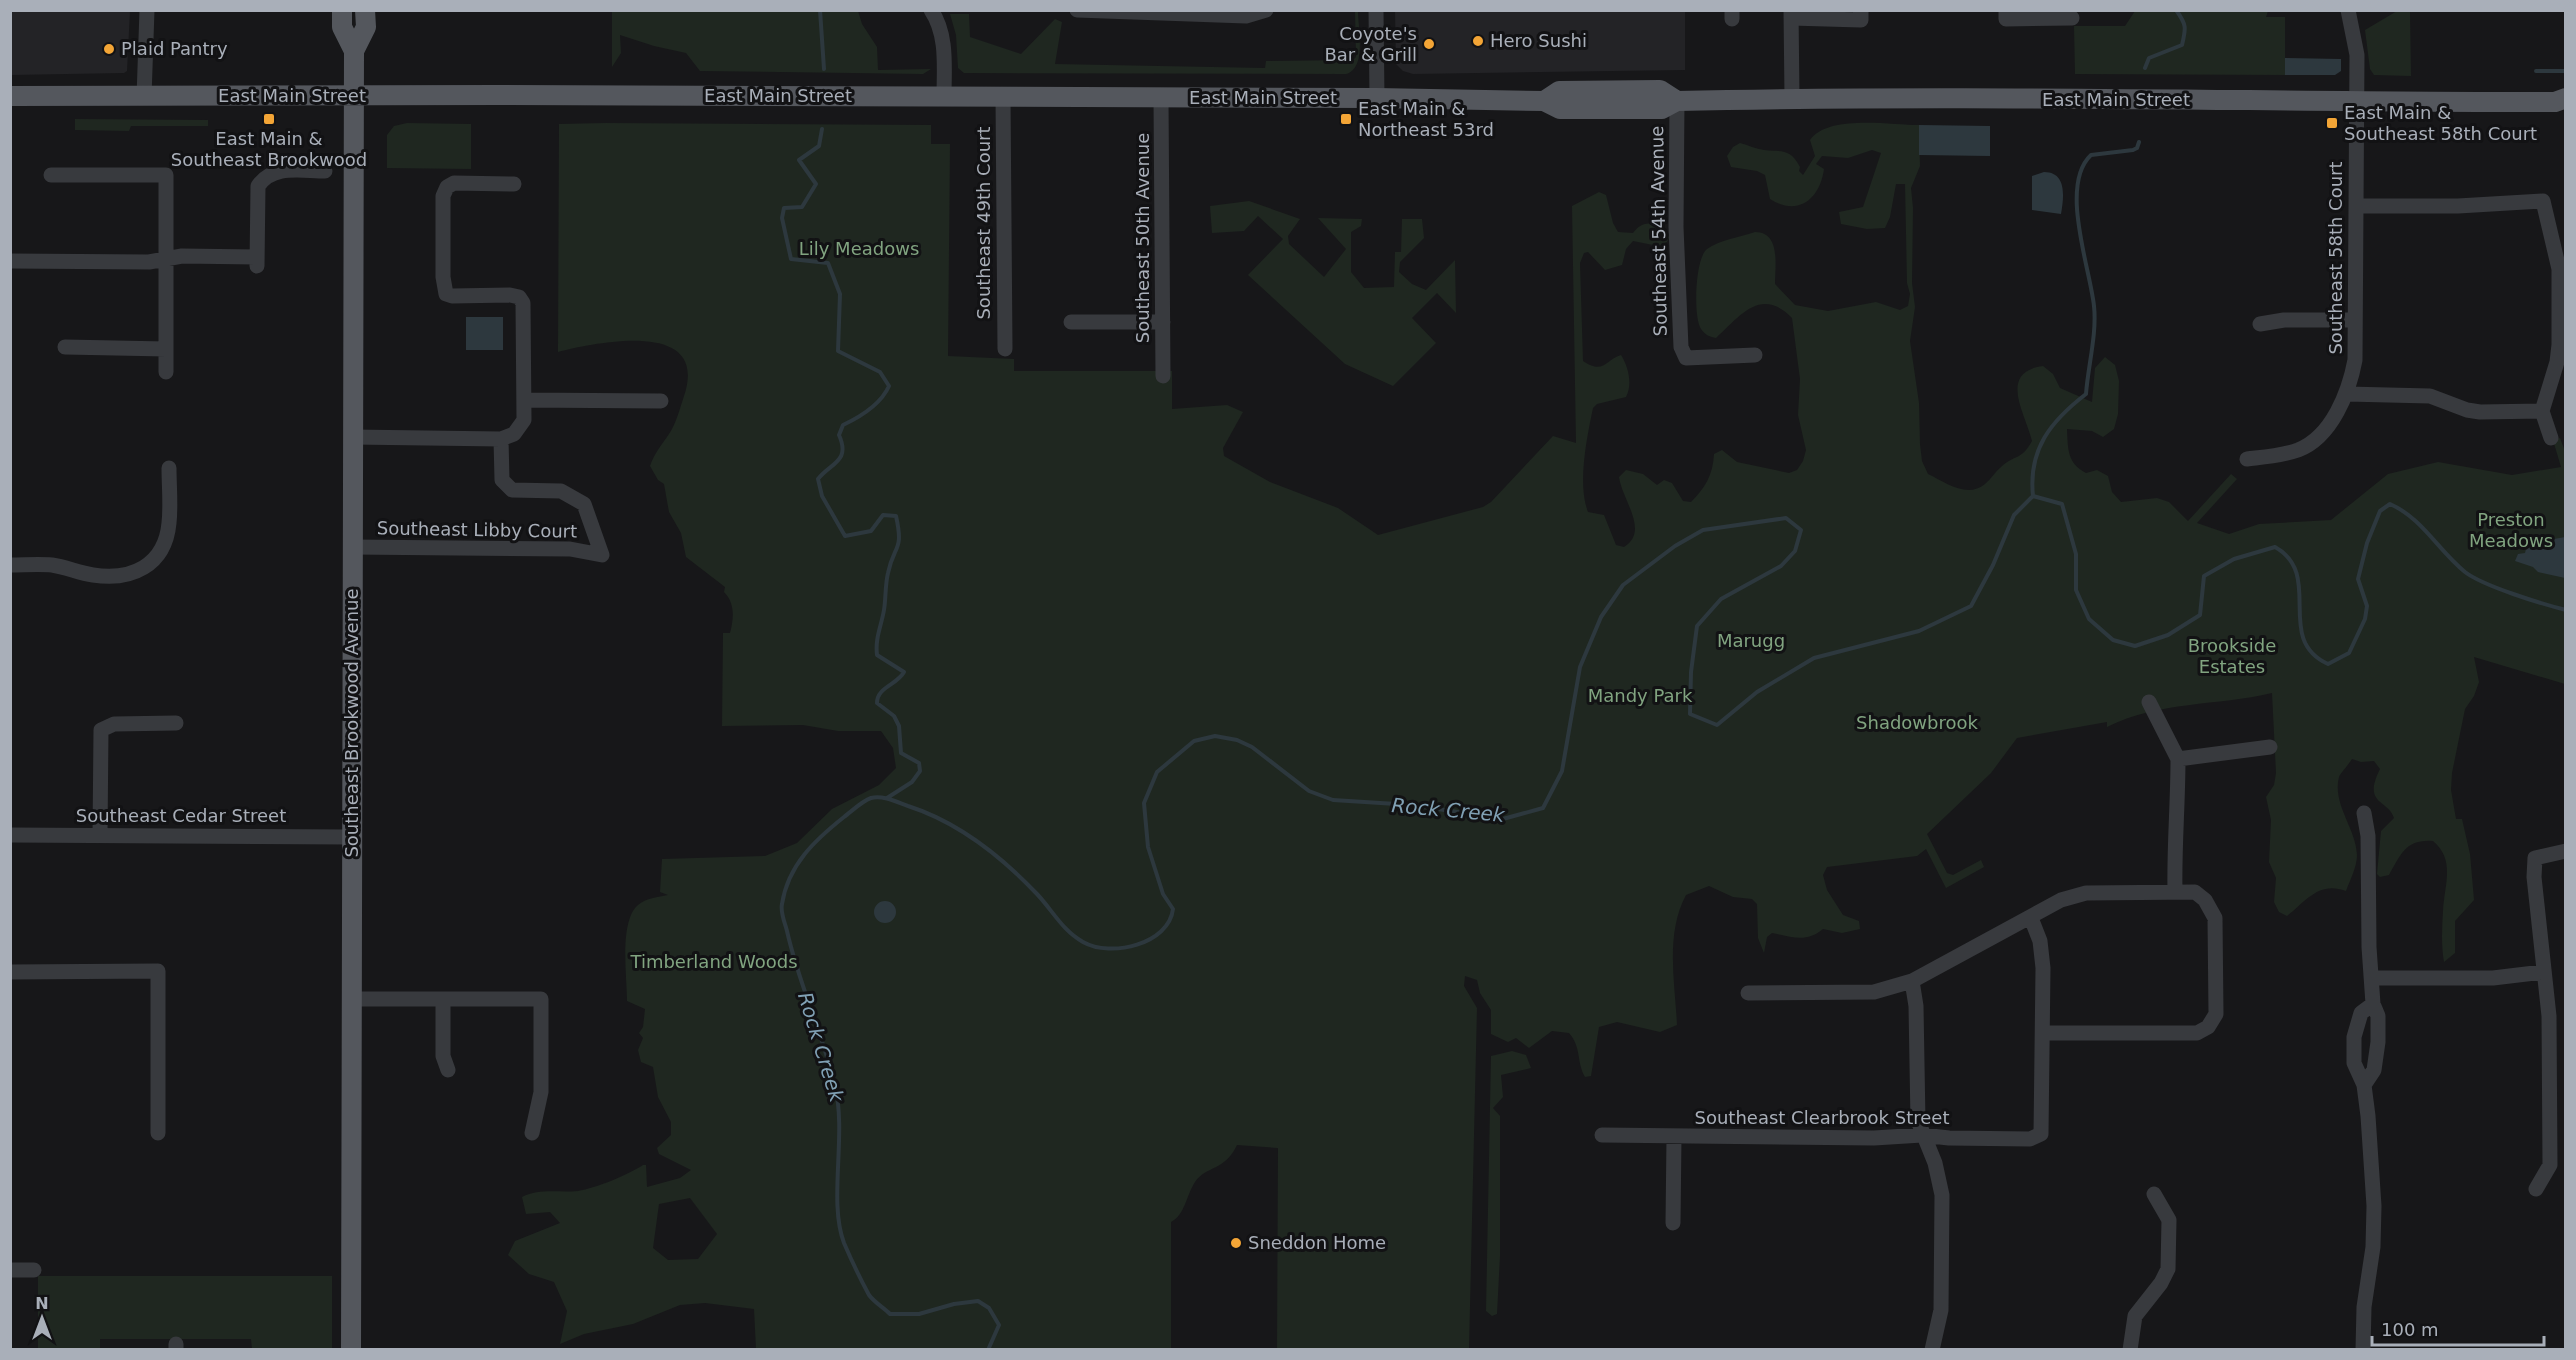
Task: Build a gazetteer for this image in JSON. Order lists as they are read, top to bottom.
{
  "streets": {
    "main road": ["East Main Street", "Southeast Brookwood Avenue"],
    "street": [
      "Southeast 49th Court",
      "Southeast 54th Avenue",
      "Southeast 50th Avenue",
      "Southeast 58th Court",
      "Southeast Libby Court",
      "Southeast Cedar Street",
      "Southeast Clearbrook Street"
    ]
  },
  "crossings": [
    ["East Main Street", "Southeast 49th Court"],
    ["East Main Street", "Southeast 54th Avenue"],
    ["East Main Street", "Southeast 50th Avenue"],
    ["East Main Street", "Southeast 58th Court"],
    ["East Main Street", "Southeast Brookwood Avenue"],
    ["Southeast Libby Court", "Southeast Brookwood Avenue"],
    ["Southeast Brookwood Avenue", "Southeast Cedar Street"]
  ],
  "water": ["Rock Creek"],
  "parks": [
    "Lily Meadows",
    "Preston Meadows",
    "Marugg",
    "Brookside Estates",
    "Mandy Park",
    "Shadowbrook",
    "Timberland Woods"
  ],
  "places": {
    "other": [
      "Hero Sushi",
      "Coyote's Bar & Grill",
      "Plaid Pantry",
      "Sneddon Home"
    ],
    "transit": ["East Main & Southeast Brookwood", "East Main & Northeast 53rd", "East Main & Southeast 58th Court"]
  },
  "scale_bar": "100 m",
  "north": "top"
}
